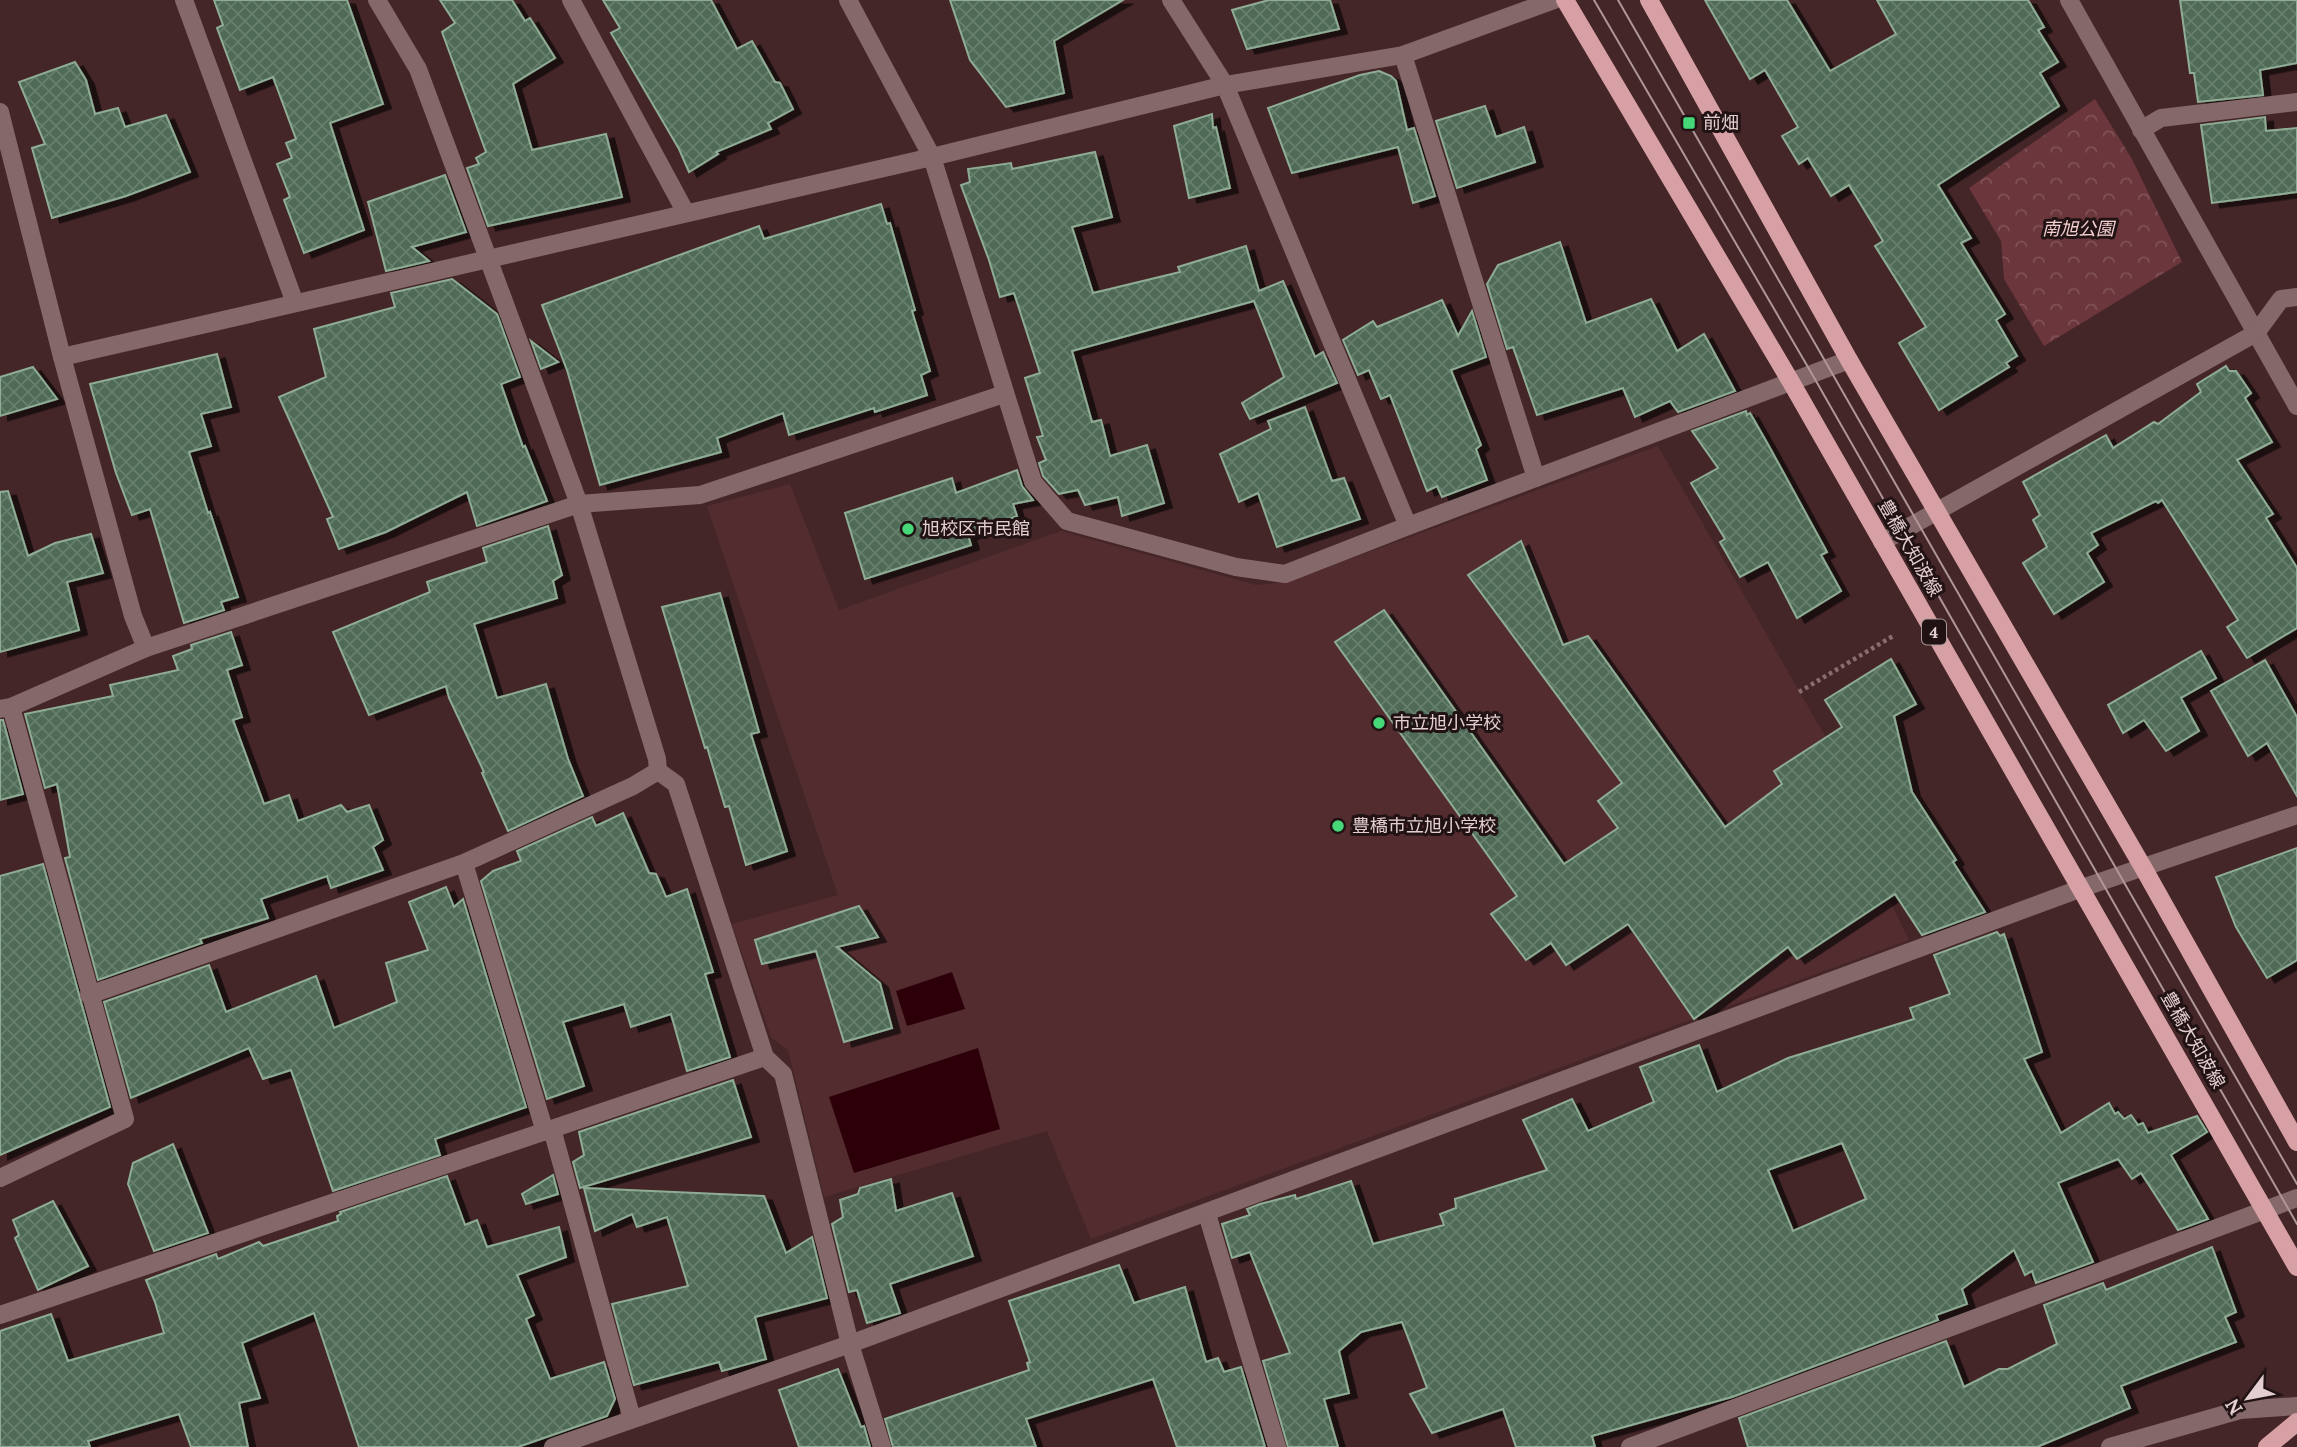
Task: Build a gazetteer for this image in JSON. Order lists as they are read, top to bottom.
{
  "streets": {
    "main road": ["豊橋大知波線", "4"]
  },
  "parks": ["南旭公園"],
  "places": {
    "transit": ["前畑"],
    "other": ["旭校区市民館", "市立旭小学校", "豊橋市立旭小学校"]
  },
  "north": "bottom left"
}
